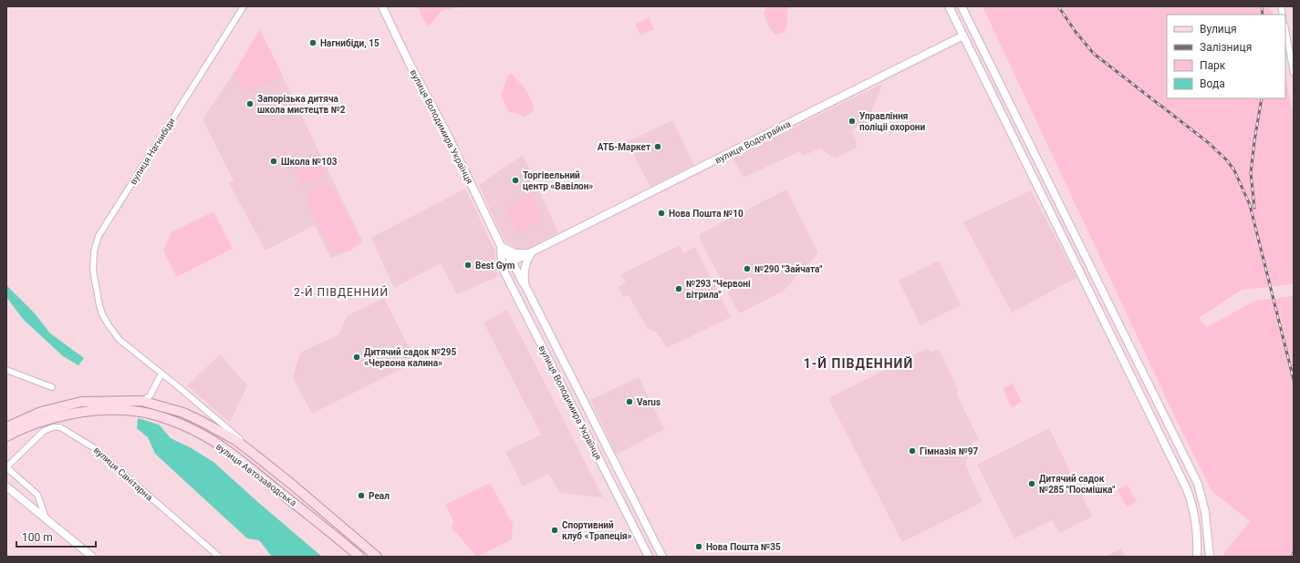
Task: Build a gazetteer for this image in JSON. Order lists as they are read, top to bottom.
{
  "streets": {
    "main road": ["вулиця Автозаводська"],
    "street": [
      "вулиця Володимира Українця",
      "вулиця Водограйна",
      "вулиця Нагнибіди",
      "вулиця Санітарна"
    ]
  },
  "crossings": [
    ["вулиця Володимира Українця", "вулиця Водограйна"],
    ["вулиця Нагнибіди", "вулиця Автозаводська"]
  ],
  "districts": ["2-Й ПІВДЕННИЙ", "1-Й ПІВДЕННИЙ"],
  "places": [
    "Нагнибіди, 15",
    "Запорізька дитяча школа мистецтв №2",
    "Управлiння полiцii охорони",
    "АТБ-Маркет",
    "Школа №103",
    "Торгівельний центр «Вавілон»",
    "Нова Пошта №10",
    "Best Gym",
    "№290 \"Зайчата\"",
    "№293 \"Червоні вітрила\"",
    "Дитячий садок №295 «Червона калина»",
    "Varus",
    "Гімназія №97",
    "Дитячий садок №285 \"Посмішка\"",
    "Реал",
    "Спортивний клуб «Трапеція»",
    "Нова Пошта №35"
  ],
  "legend": [
    "Вулиця",
    "Залізниця",
    "Парк",
    "Вода"
  ],
  "scale_bar": "100 m"
}
